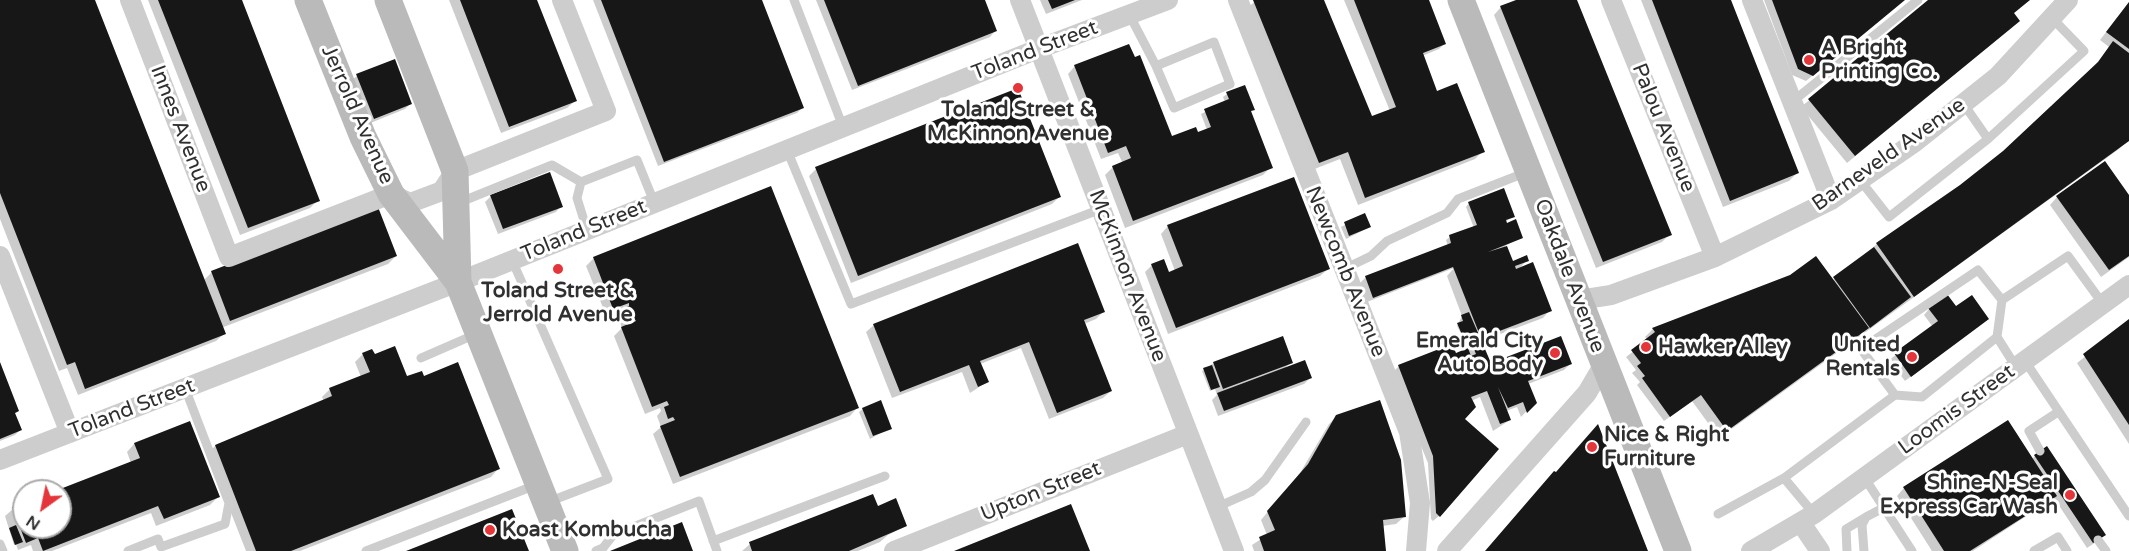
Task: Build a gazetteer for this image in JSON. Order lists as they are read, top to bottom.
{
  "streets": {
    "street": [
      "Toland Street",
      "Jerrold Avenue",
      "Palou Avenue",
      "Innes Avenue",
      "Barneveld Avenue",
      "Newcomb Avenue",
      "McKinnon Avenue",
      "Oakdale Avenue",
      "Loomis Street",
      "Upton Street"
    ]
  },
  "crossings": [
    ["Toland Street", "Jerrold Avenue"],
    ["Toland Street", "McKinnon Avenue"],
    ["Jerrold Avenue", "Innes Avenue"],
    ["Palou Avenue", "Barneveld Avenue"],
    ["Barneveld Avenue", "Oakdale Avenue"],
    ["McKinnon Avenue", "Upton Street"]
  ],
  "places": [
    "A Bright Printing Co.",
    "Toland Street & McKinnon Avenue",
    "Toland Street & Jerrold Avenue",
    "Hawker Alley",
    "Emerald City Auto Body",
    "United Rentals",
    "Nice & Right Furniture",
    "Shine-N-Seal Express Car Wash",
    "Koast Kombucha"
  ],
  "north": "bottom left"
}
